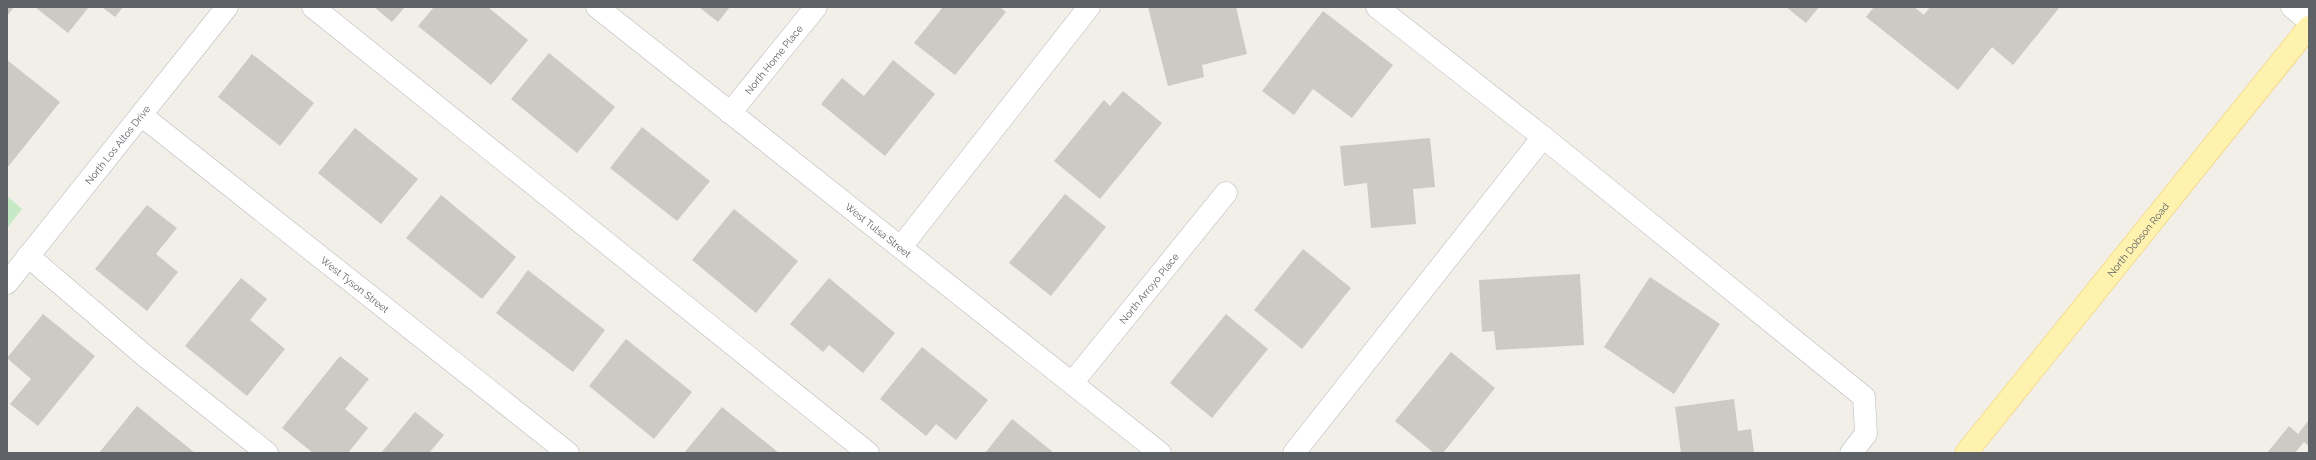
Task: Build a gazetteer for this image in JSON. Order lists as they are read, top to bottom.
{
  "streets": {
    "main road": ["North Dobson Road"],
    "street": [
      "North Home Place",
      "North Los Altos Drive",
      "West Tulsa Street",
      "West Tyson Street",
      "North Arroyo Place"
    ]
  },
  "crossings": [
    ["North Home Place", "West Tulsa Street"],
    ["North Los Altos Drive", "West Tyson Street"],
    ["West Tulsa Street", "North Arroyo Place"]
  ]
}
